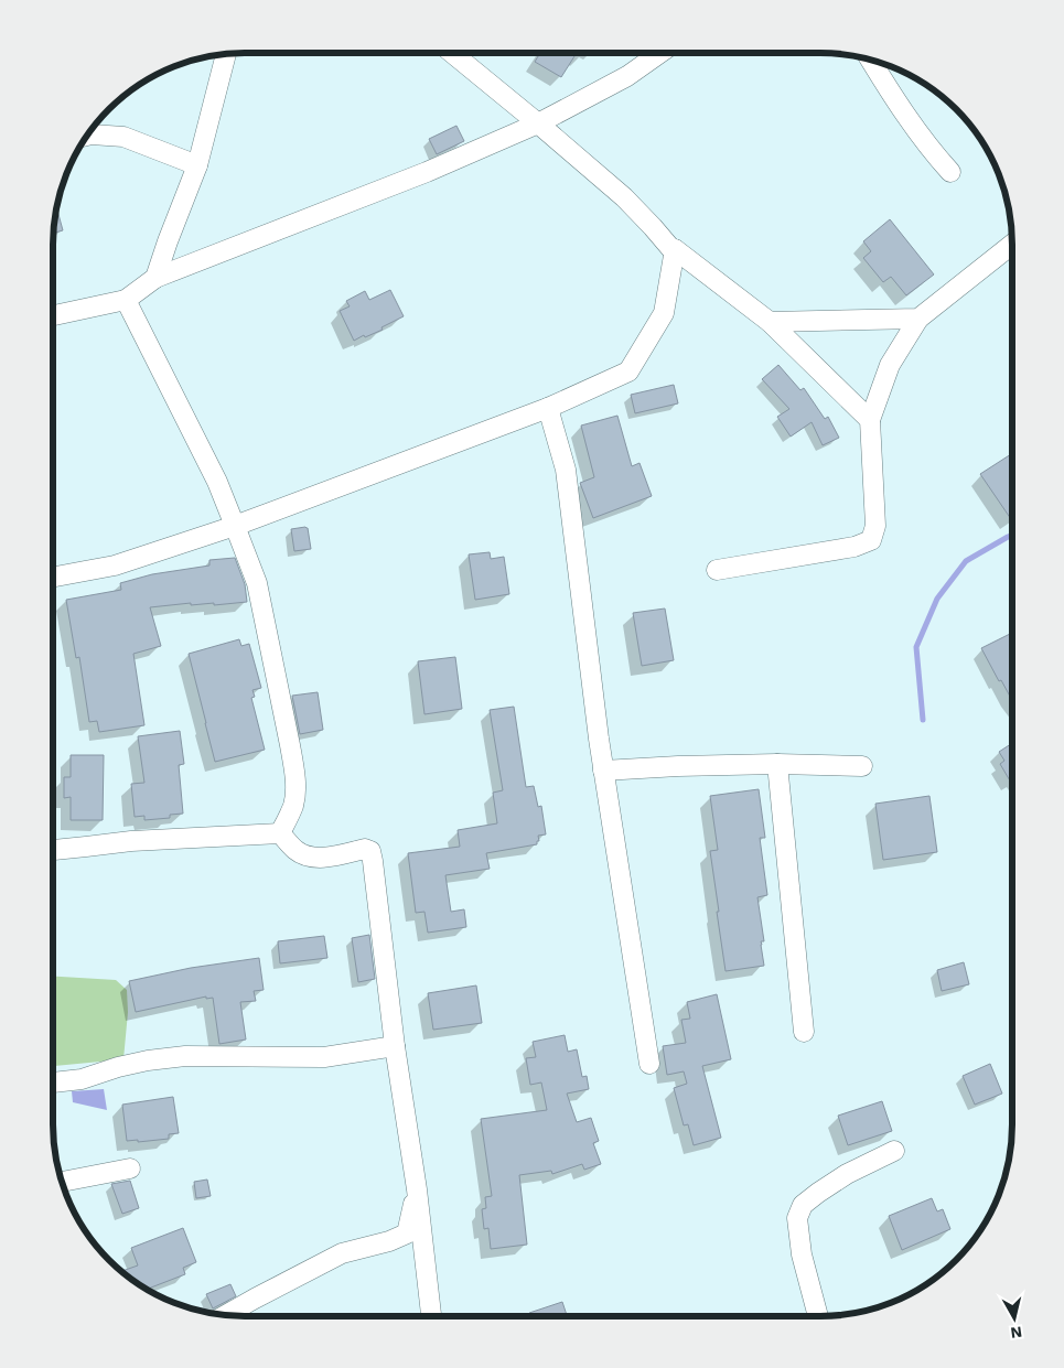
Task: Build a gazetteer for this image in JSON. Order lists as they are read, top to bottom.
{
  "north": "bottom"
}
